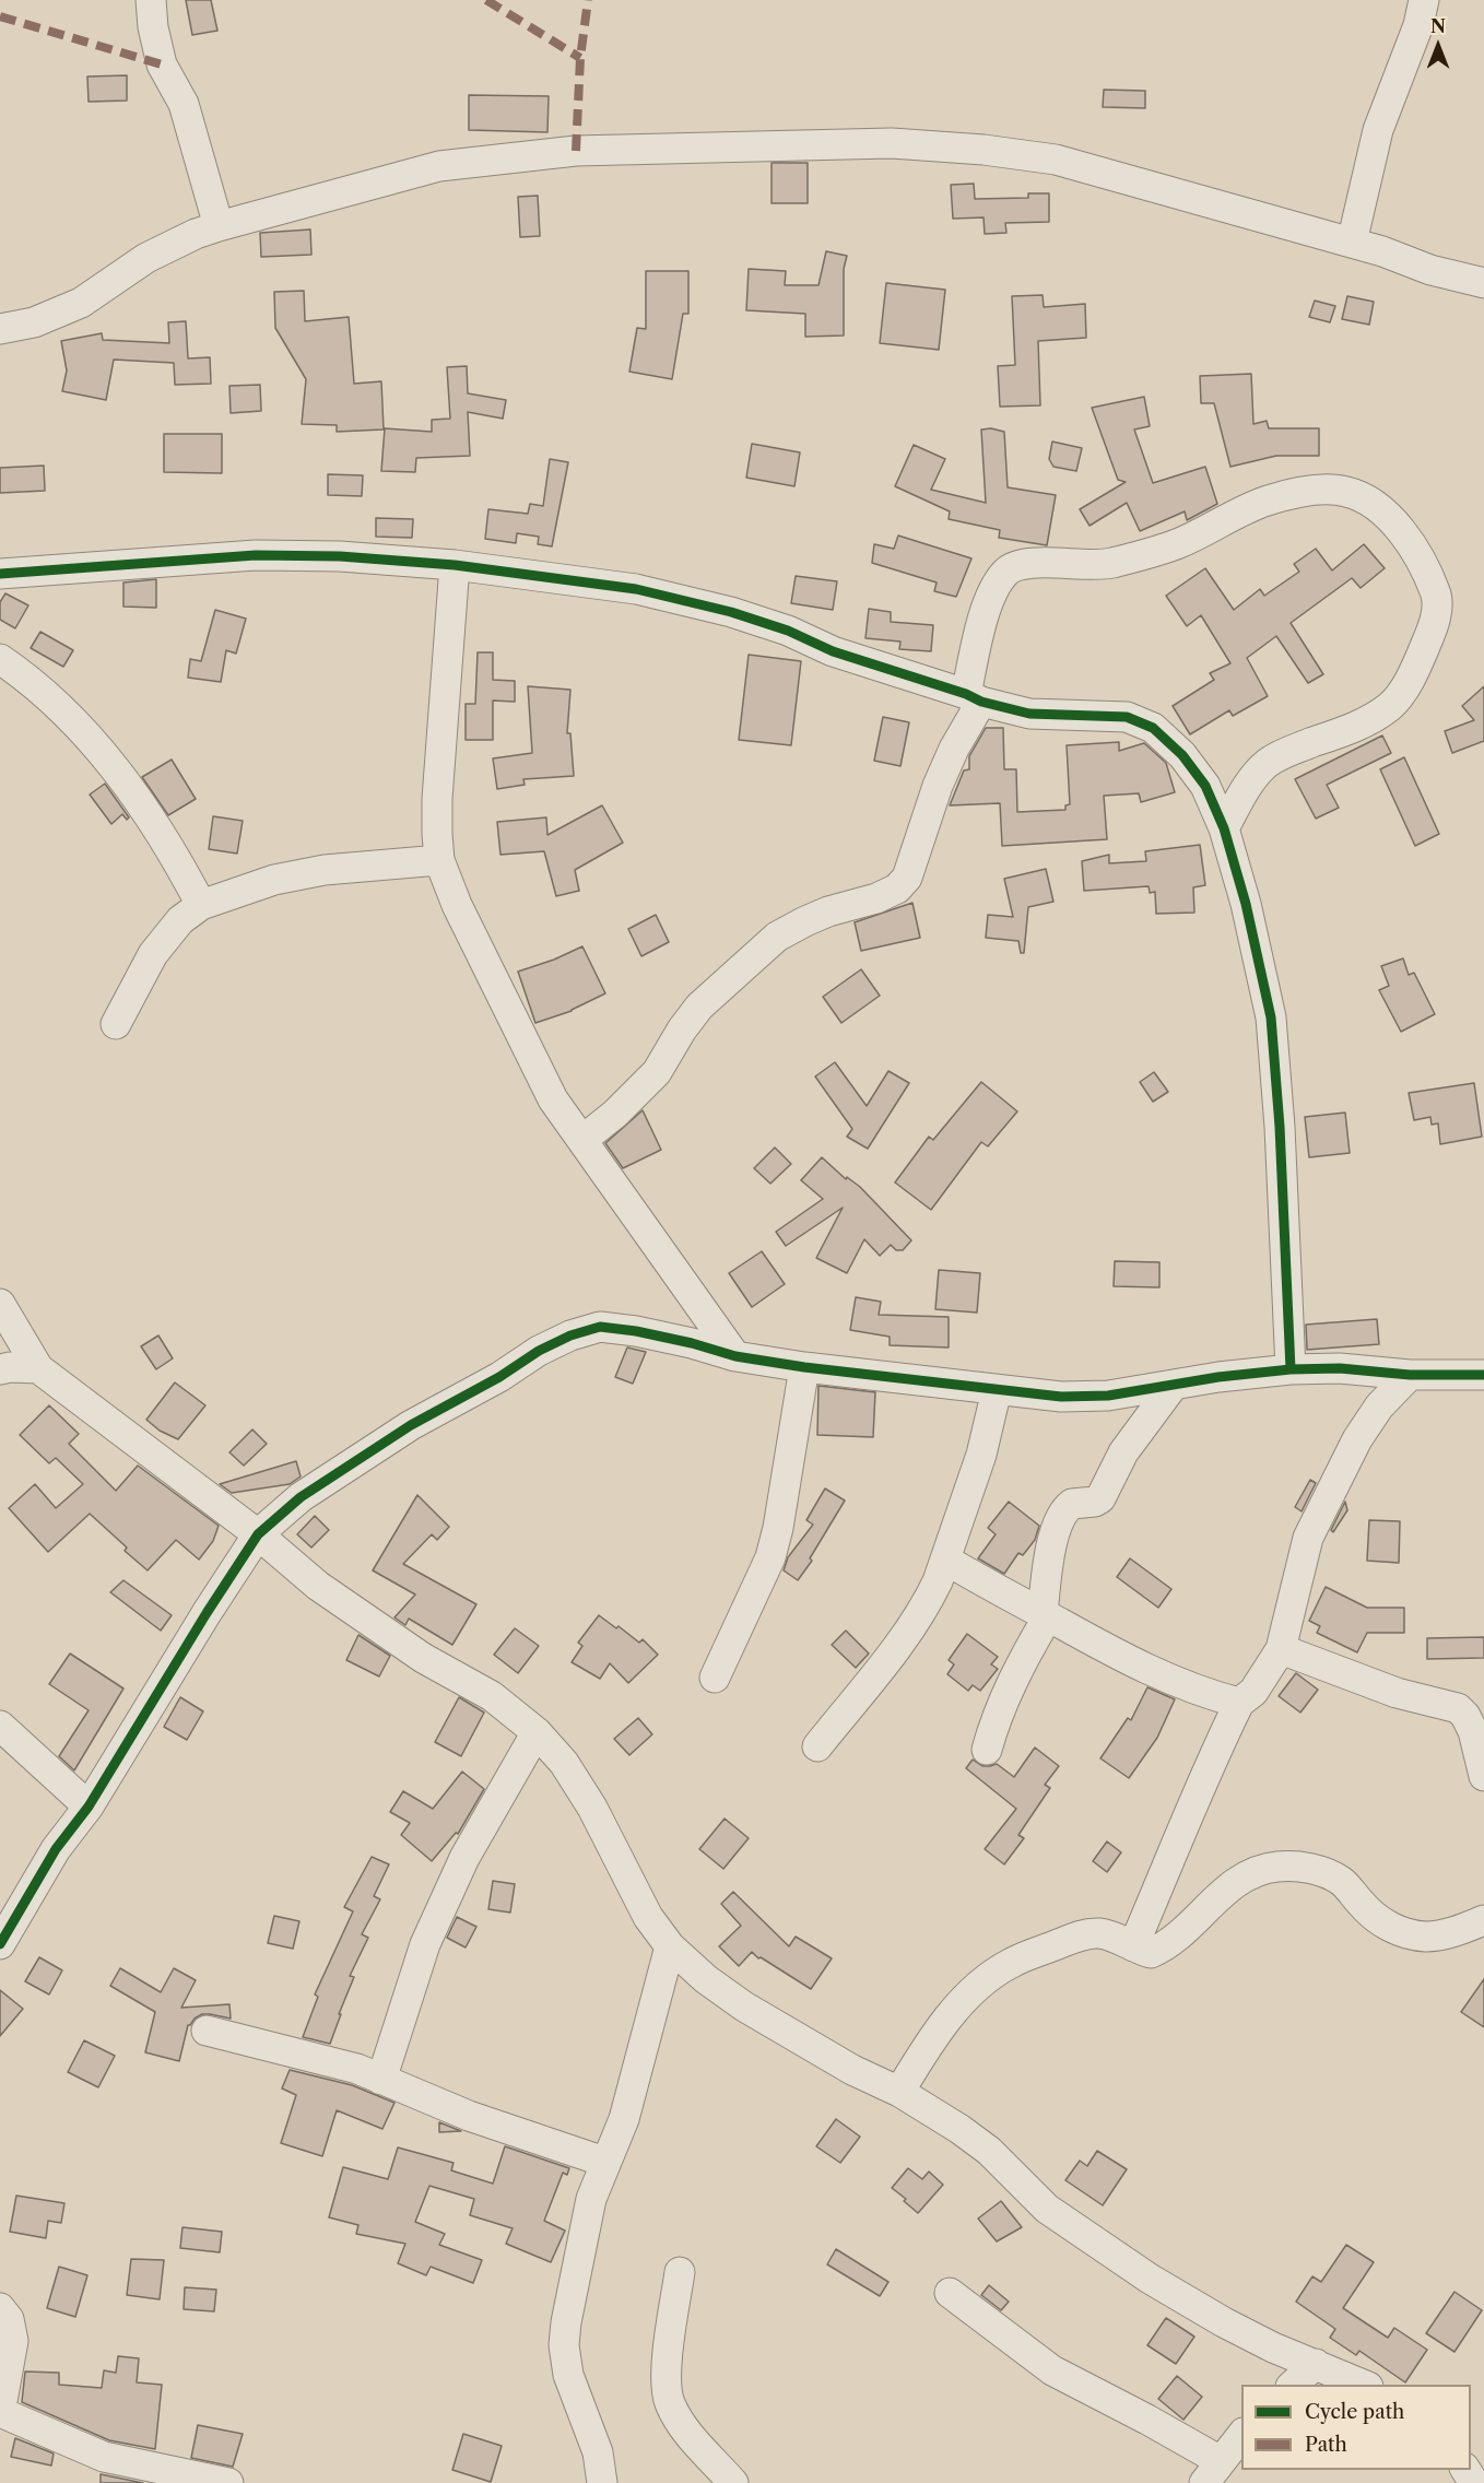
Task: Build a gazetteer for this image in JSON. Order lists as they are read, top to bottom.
{
  "legend": ["Cycle path", "Path"],
  "north": "top"
}
